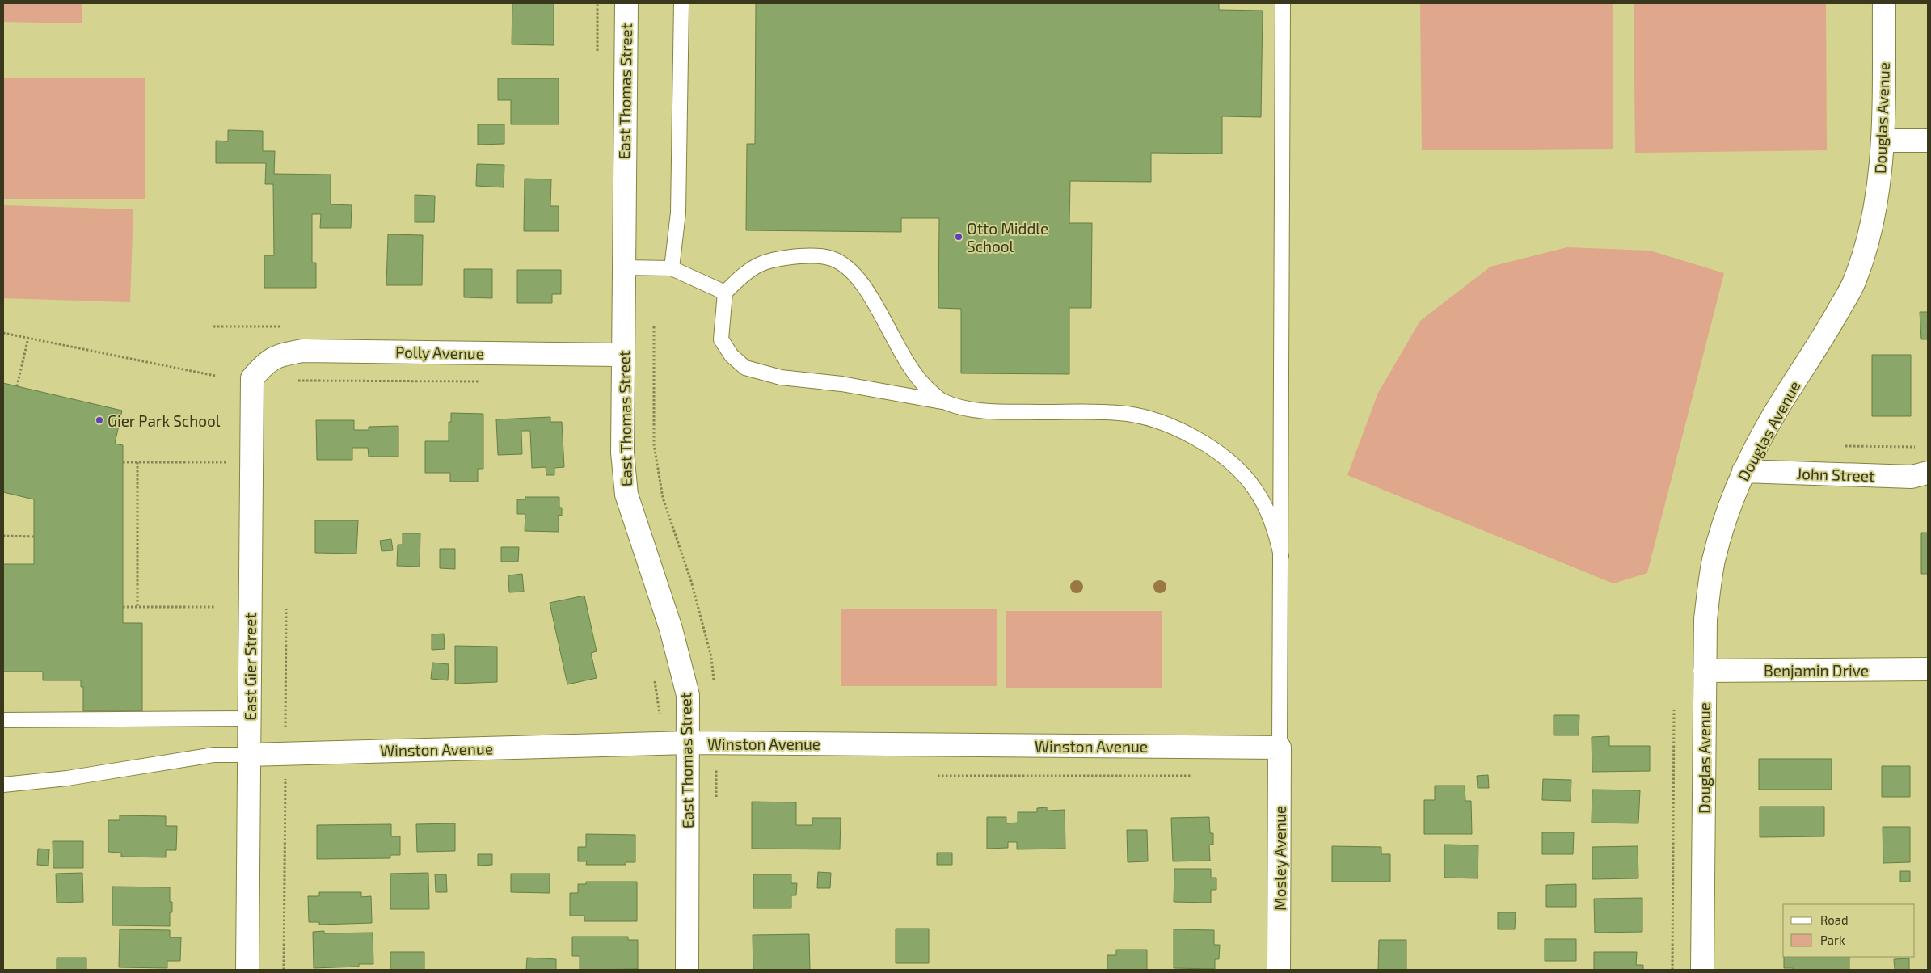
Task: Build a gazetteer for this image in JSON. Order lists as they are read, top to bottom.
{
  "streets": {
    "street": [
      "East Thomas Street",
      "Douglas Avenue",
      "Polly Avenue",
      "John Street",
      "East Gier Street",
      "Benjamin Drive",
      "Winston Avenue",
      "Mosley Avenue"
    ]
  },
  "crossings": [
    ["East Thomas Street", "Polly Avenue"],
    ["East Thomas Street", "Winston Avenue"],
    ["Douglas Avenue", "John Street"],
    ["Douglas Avenue", "Benjamin Drive"],
    ["Polly Avenue", "East Gier Street"],
    ["East Gier Street", "Winston Avenue"],
    ["Winston Avenue", "Mosley Avenue"]
  ],
  "places": ["Otto Middle School", "Gier Park School"],
  "legend": ["Road", "Park"]
}
